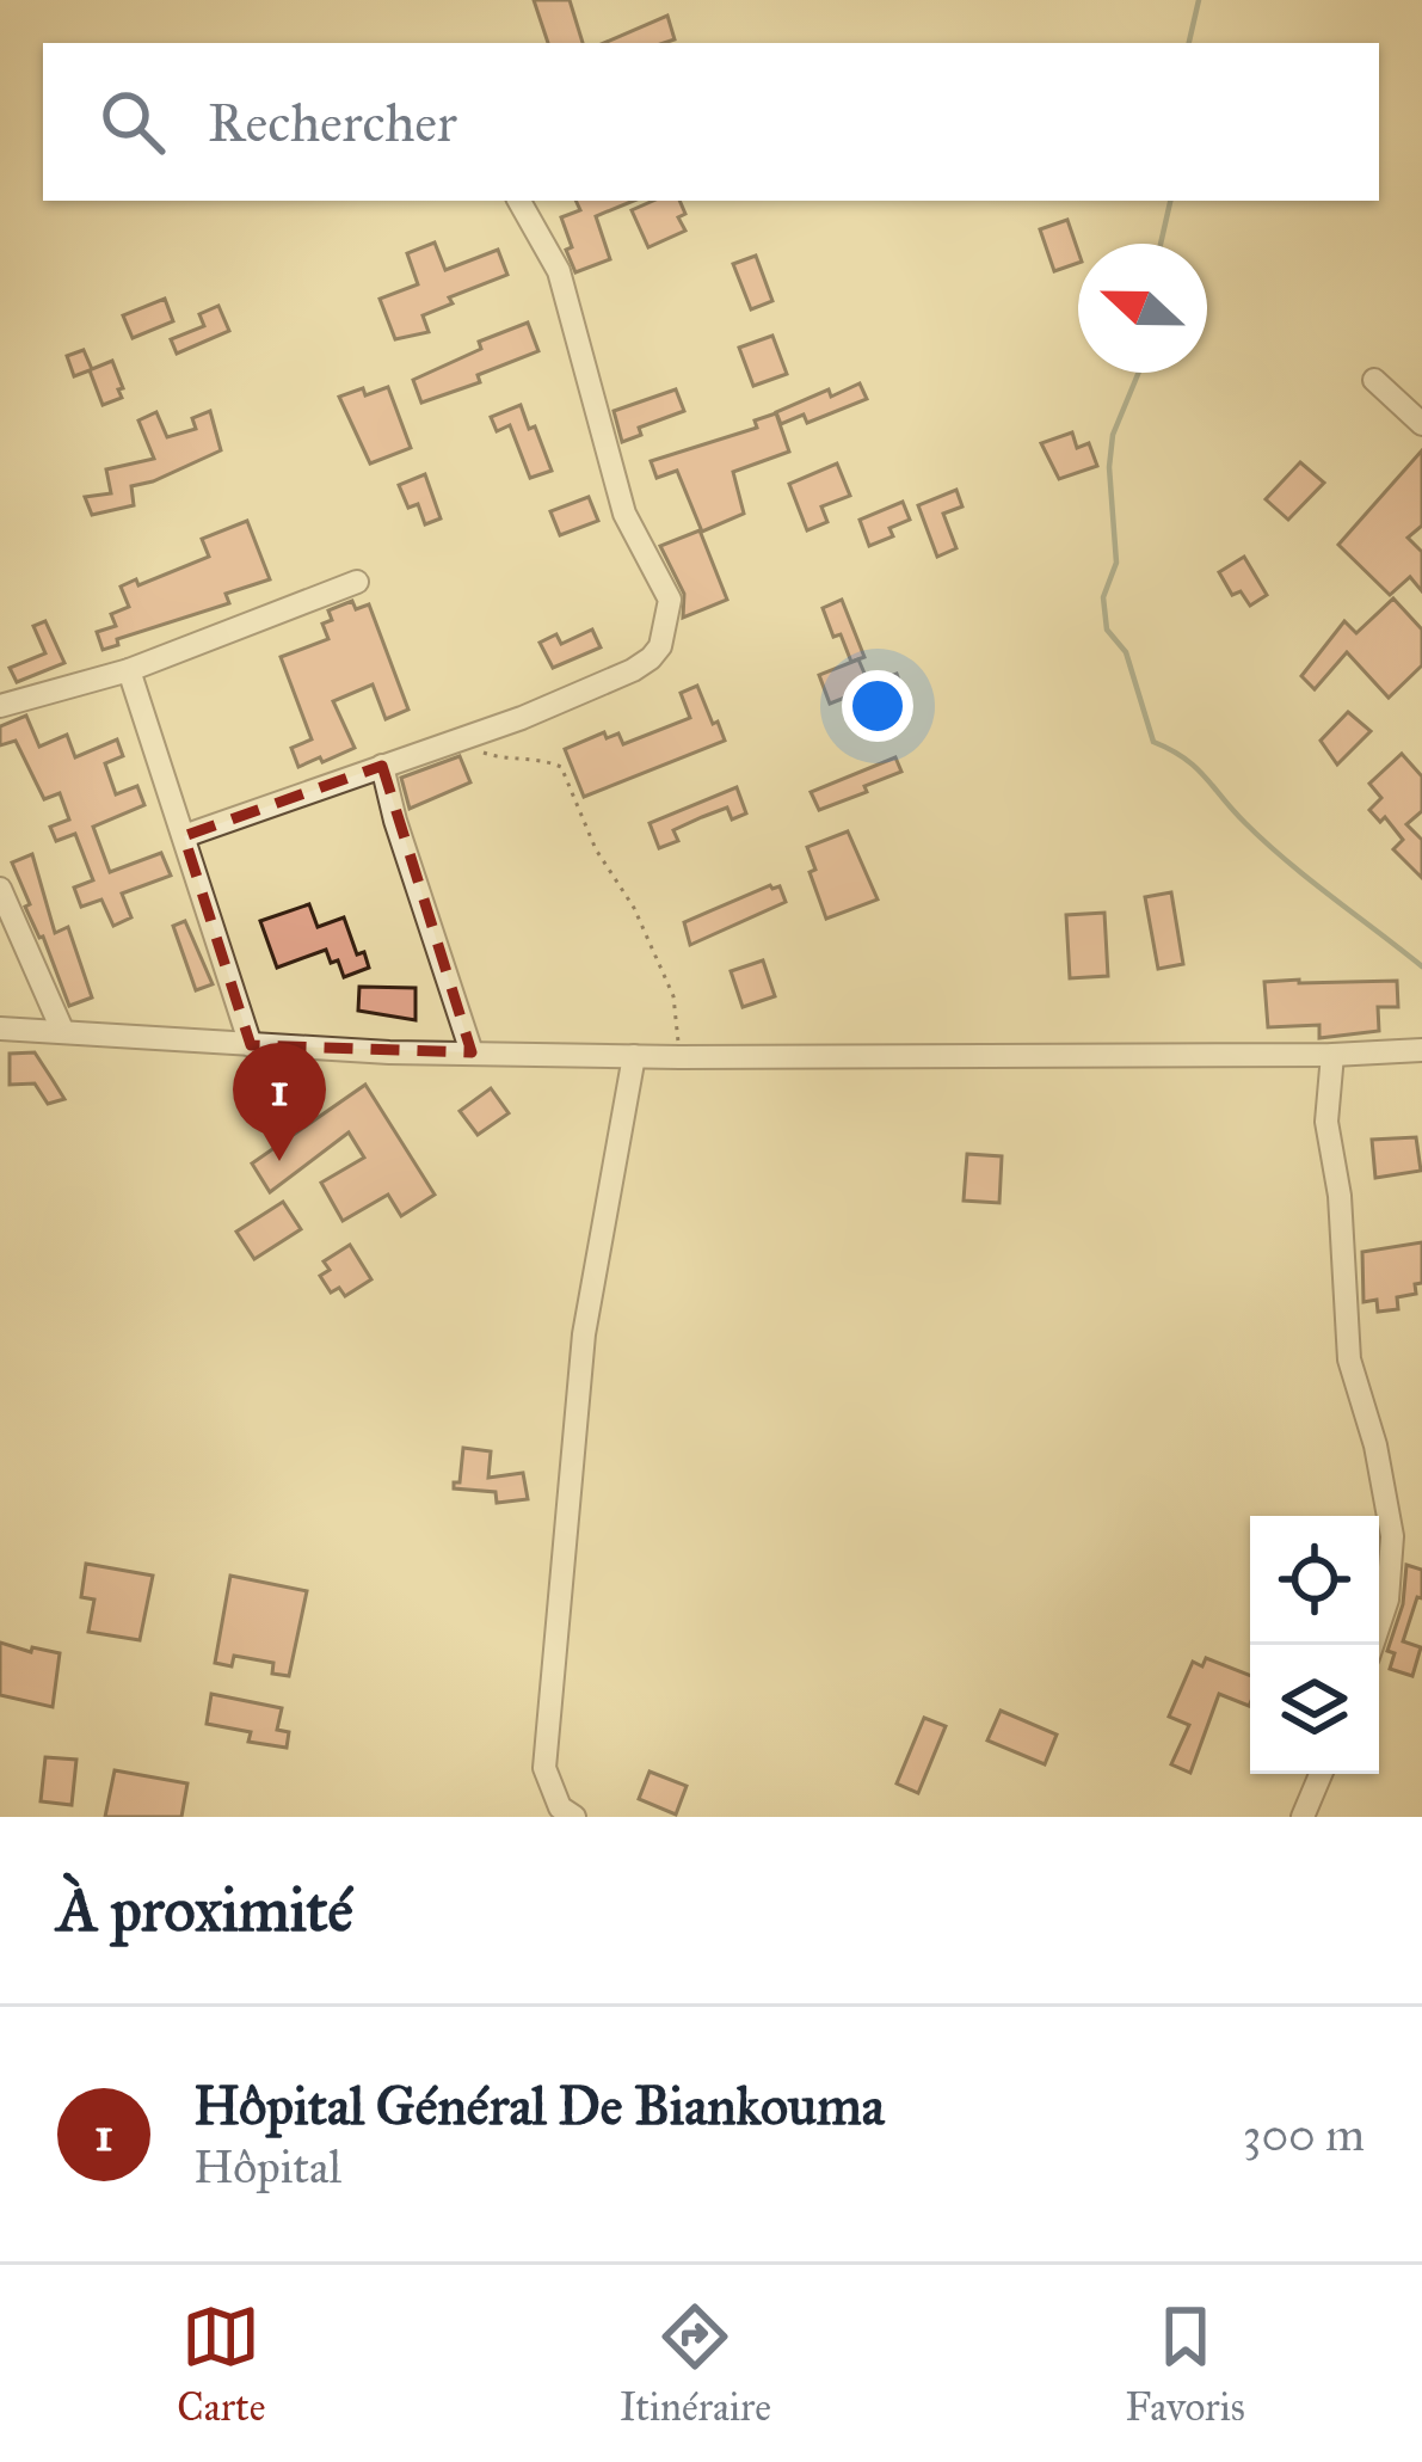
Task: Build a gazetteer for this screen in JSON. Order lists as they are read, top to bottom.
{
  "north": "left",
  "page": {
    "search": "Rechercher",
    "pins": "1",
    "heading": "À proximité",
    "list": [
      {
        "mark": "1",
        "name": "Hôpital Général De Biankouma",
        "note": "Hôpital",
        "value": "300 m"
      }
    ],
    "nav": ["Carte", "Itinéraire", "Favoris"]
  }
}
